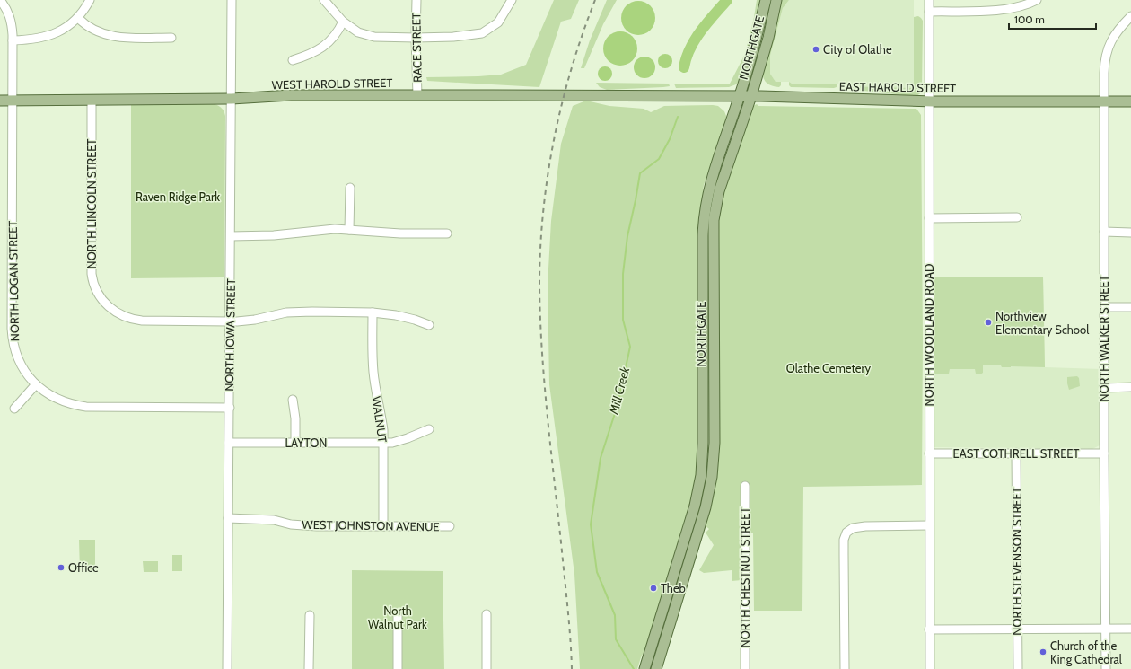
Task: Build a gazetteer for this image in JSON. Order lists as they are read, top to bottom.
{
  "streets": {
    "main road": ["NORTHGATE", "WEST HAROLD STREET", "EAST HAROLD STREET"],
    "street": [
      "RACE STREET",
      "NORTH LINCOLN STREET",
      "NORTH LOGAN STREET",
      "NORTH IOWA STREET",
      "NORTH WOODLAND ROAD",
      "NORTH WALKER STREET",
      "WALNUT",
      "LAYTON",
      "EAST COTHRELL STREET",
      "WEST JOHNSTON AVENUE",
      "NORTH STEVENSON STREET",
      "NORTH CHESTNUT STREET"
    ]
  },
  "crossings": [
    ["RACE STREET", "WEST HAROLD STREET"],
    ["NORTHGATE", "EAST HAROLD STREET"],
    ["WEST HAROLD STREET", "EAST HAROLD STREET"],
    ["WEST HAROLD STREET", "NORTH LINCOLN STREET"],
    ["WEST HAROLD STREET", "NORTH LOGAN STREET"],
    ["WEST HAROLD STREET", "NORTH IOWA STREET"],
    ["EAST HAROLD STREET", "NORTH WOODLAND ROAD"],
    ["EAST HAROLD STREET", "NORTH WALKER STREET"],
    ["NORTH LINCOLN STREET", "NORTH IOWA STREET"],
    ["NORTH LINCOLN STREET", "WALNUT"],
    ["NORTH LOGAN STREET", "NORTH IOWA STREET"],
    ["NORTH IOWA STREET", "LAYTON"],
    ["NORTH IOWA STREET", "WEST JOHNSTON AVENUE"],
    ["NORTH WOODLAND ROAD", "EAST COTHRELL STREET"],
    ["NORTH WALKER STREET", "EAST COTHRELL STREET"],
    ["WALNUT", "LAYTON"],
    ["WALNUT", "WEST JOHNSTON AVENUE"],
    ["EAST COTHRELL STREET", "NORTH STEVENSON STREET"]
  ],
  "water": ["Mill Creek"],
  "parks": ["Raven Ridge Park", "Olathe Cemetery", "North Walnut Park"],
  "places": [
    "City of Olathe",
    "Northview Elementary School",
    "Office",
    "Theb",
    "Church of the King Cathedral"
  ],
  "scale_bar": "100 m"
}
